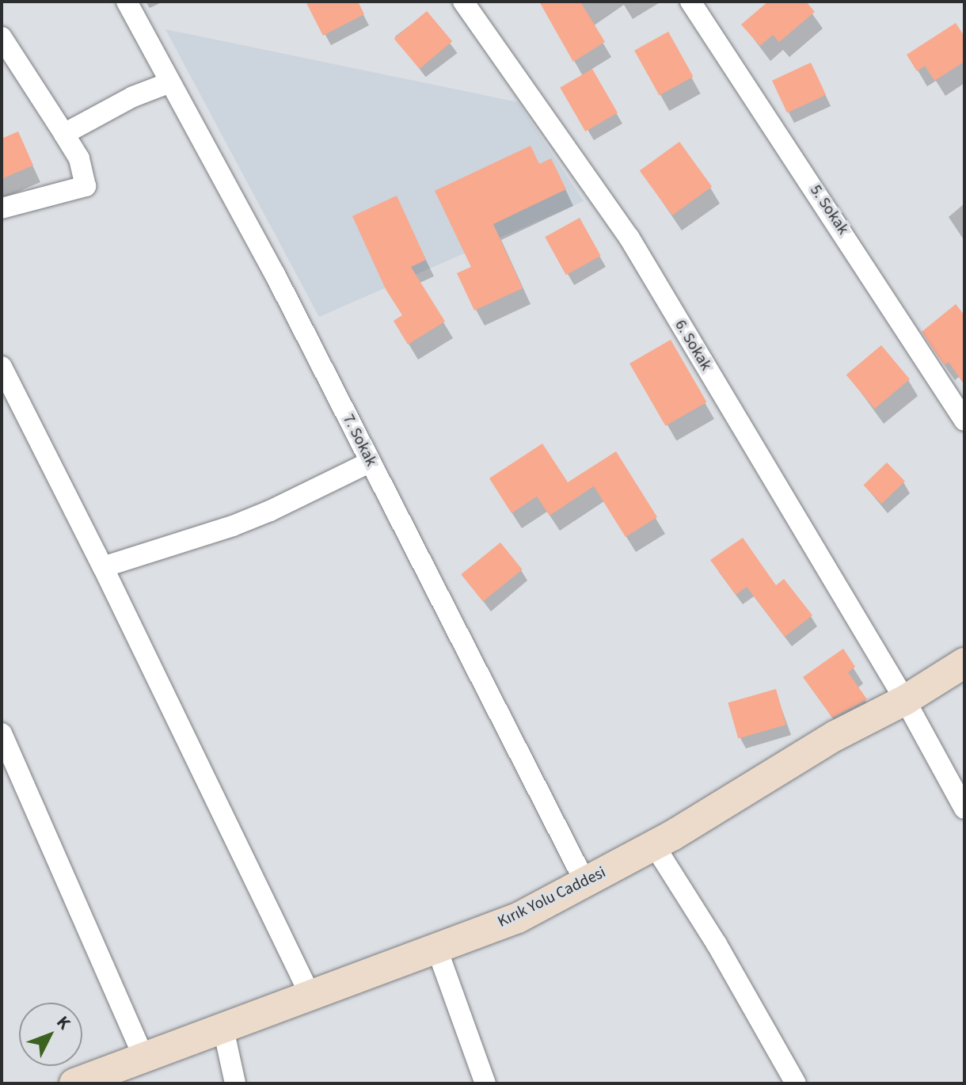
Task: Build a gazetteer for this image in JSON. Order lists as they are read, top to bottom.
{
  "streets": {
    "street": [
      "5. Sokak",
      "6. Sokak",
      "7. Sokak",
      "Kırık Yolu Caddesi"
    ]
  },
  "crossings": [
    ["6. Sokak", "Kırık Yolu Caddesi"],
    ["7. Sokak", "Kırık Yolu Caddesi"]
  ],
  "north": "top right"
}
